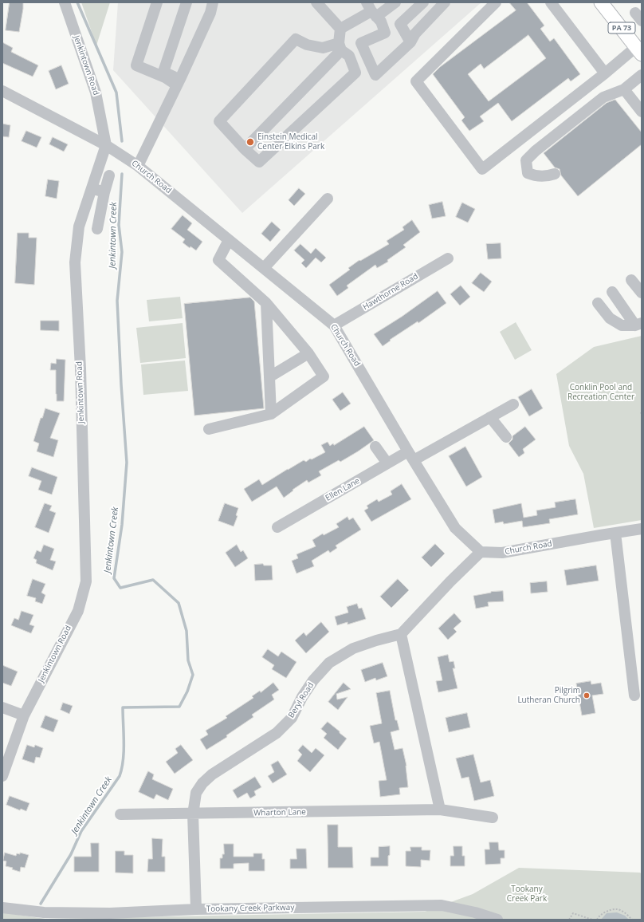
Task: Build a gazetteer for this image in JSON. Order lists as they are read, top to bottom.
{
  "streets": {
    "main road": ["PA 73"],
    "street": [
      "Jenkintown Road",
      "Church Road",
      "Hawthorne Road",
      "Ellen Lane",
      "Beryl Road",
      "Wharton Lane",
      "Tookany Creek Parkway"
    ]
  },
  "crossings": [
    ["Jenkintown Road", "Church Road"],
    ["Church Road", "Hawthorne Road"],
    ["Church Road", "Ellen Lane"],
    ["Beryl Road", "Wharton Lane"],
    ["Beryl Road", "Tookany Creek Parkway"]
  ],
  "water": ["Jenkintown Creek"],
  "parks": ["Conklin Pool and Recreation Center", "Tookany Creek Park"],
  "places": ["Einstein Medical Center Elkins Park", "Pilgrim Lutheran Church"]
}
